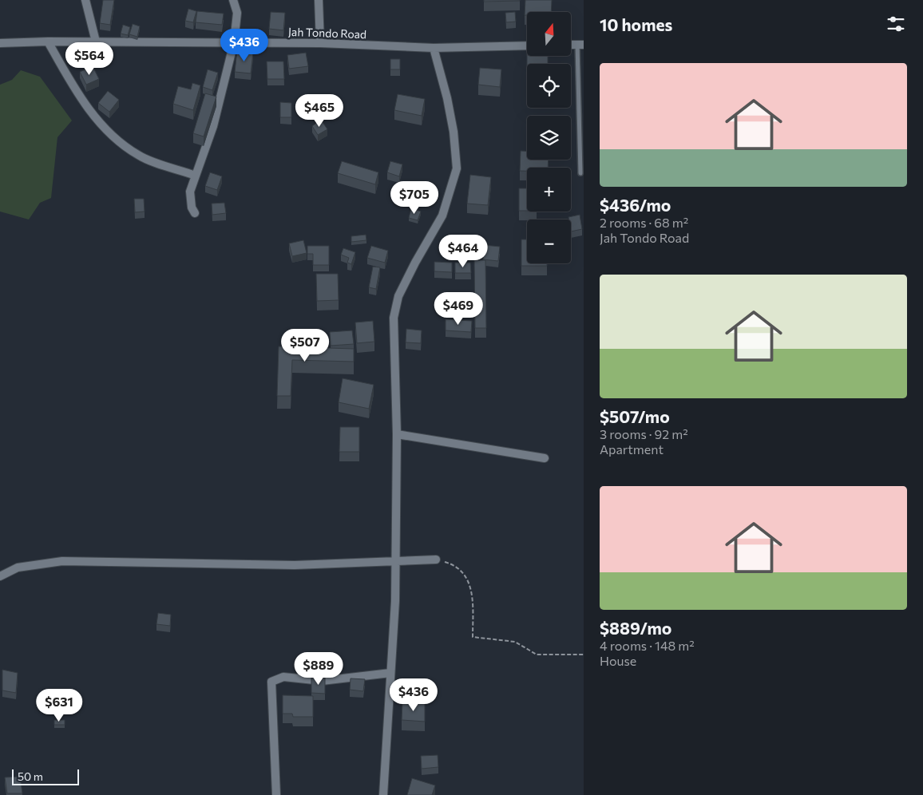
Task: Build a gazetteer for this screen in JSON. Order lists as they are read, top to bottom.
{
  "streets": {
    "street": ["Jah Tondo Road"]
  },
  "scale_bar": "50 m",
  "north": "top",
  "page": {
    "heading": "10 homes",
    "map_buttons": ["+", "−"],
    "price": [
      "$436",
      "$564",
      "$465",
      "$705",
      "$464",
      "$469",
      "$507",
      "$889",
      "$436",
      "$631"
    ],
    "list": [
      {
        "name": "$436/mo",
        "note": "2 rooms · 68 m² · Jah Tondo Road"
      },
      {
        "name": "$507/mo",
        "note": "3 rooms · 92 m² · Apartment"
      },
      {
        "name": "$889/mo",
        "note": "4 rooms · 148 m² · House"
      }
    ],
    "scale": "50 m"
  }
}
